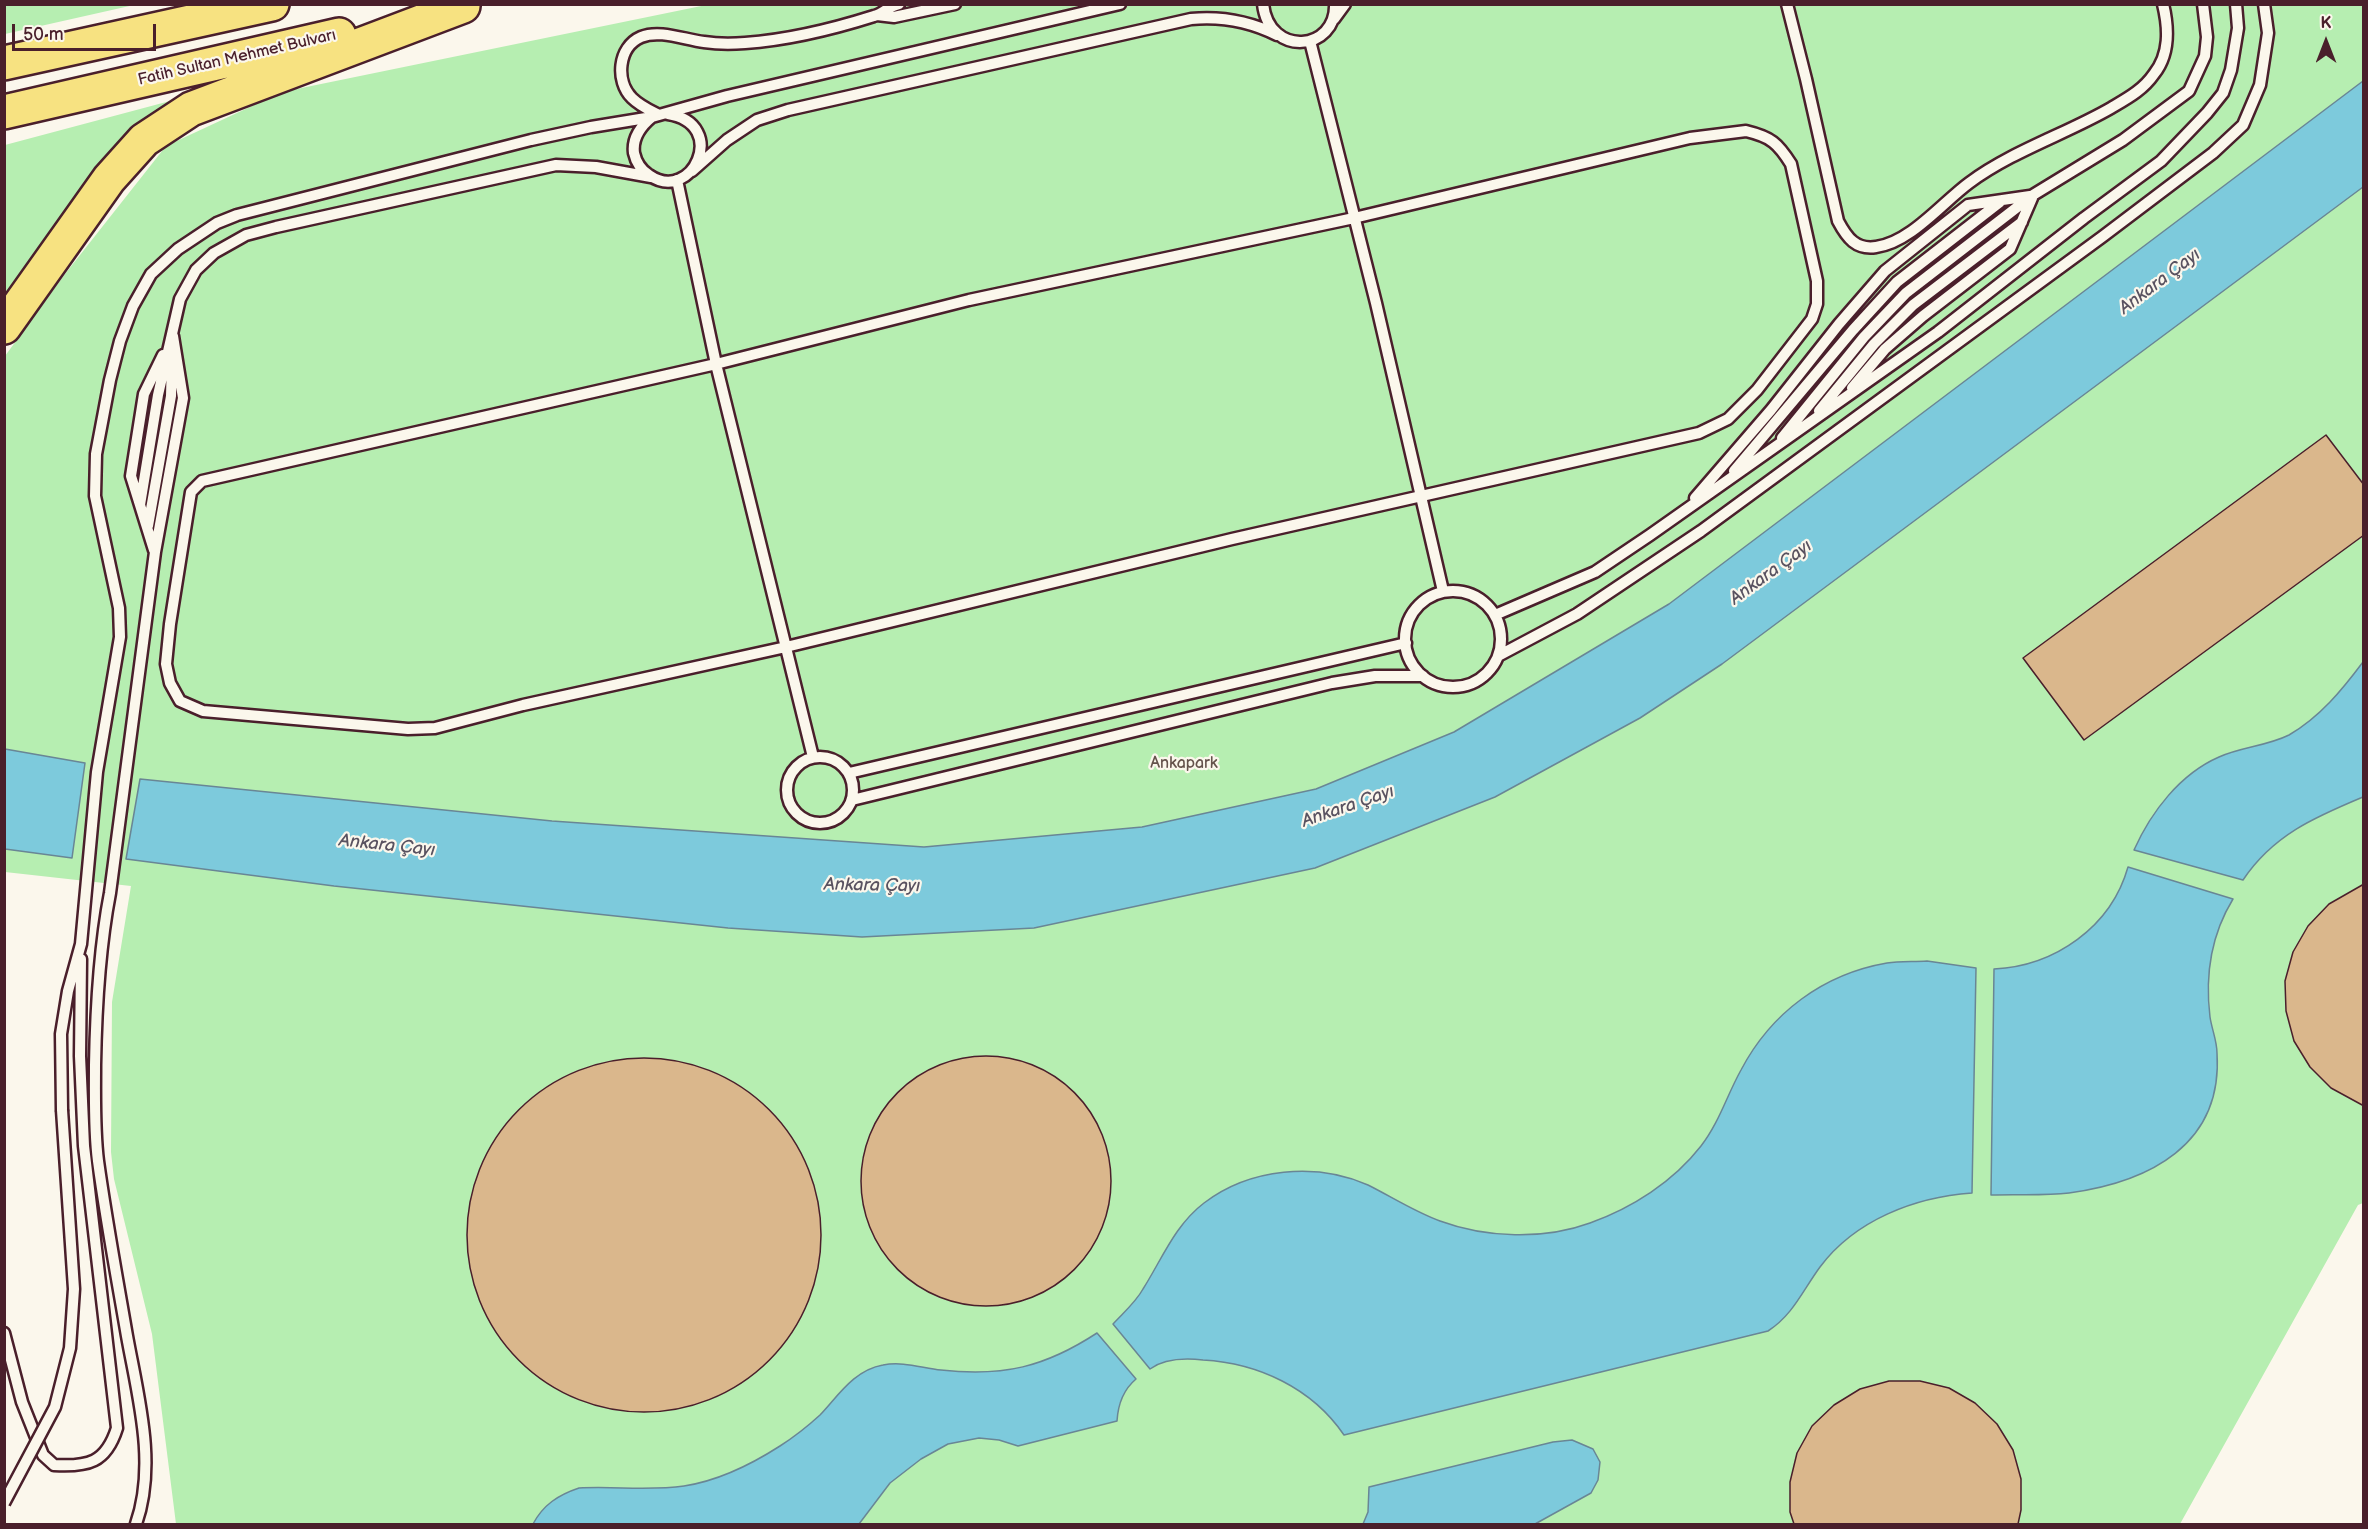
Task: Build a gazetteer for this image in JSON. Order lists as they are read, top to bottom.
{
  "streets": {
    "highway": ["Fatih Sultan Mehmet Bulvarı"]
  },
  "water": ["Ankara Çayı"],
  "parks": ["Ankapark"],
  "scale_bar": "50 m",
  "north": "top"
}
